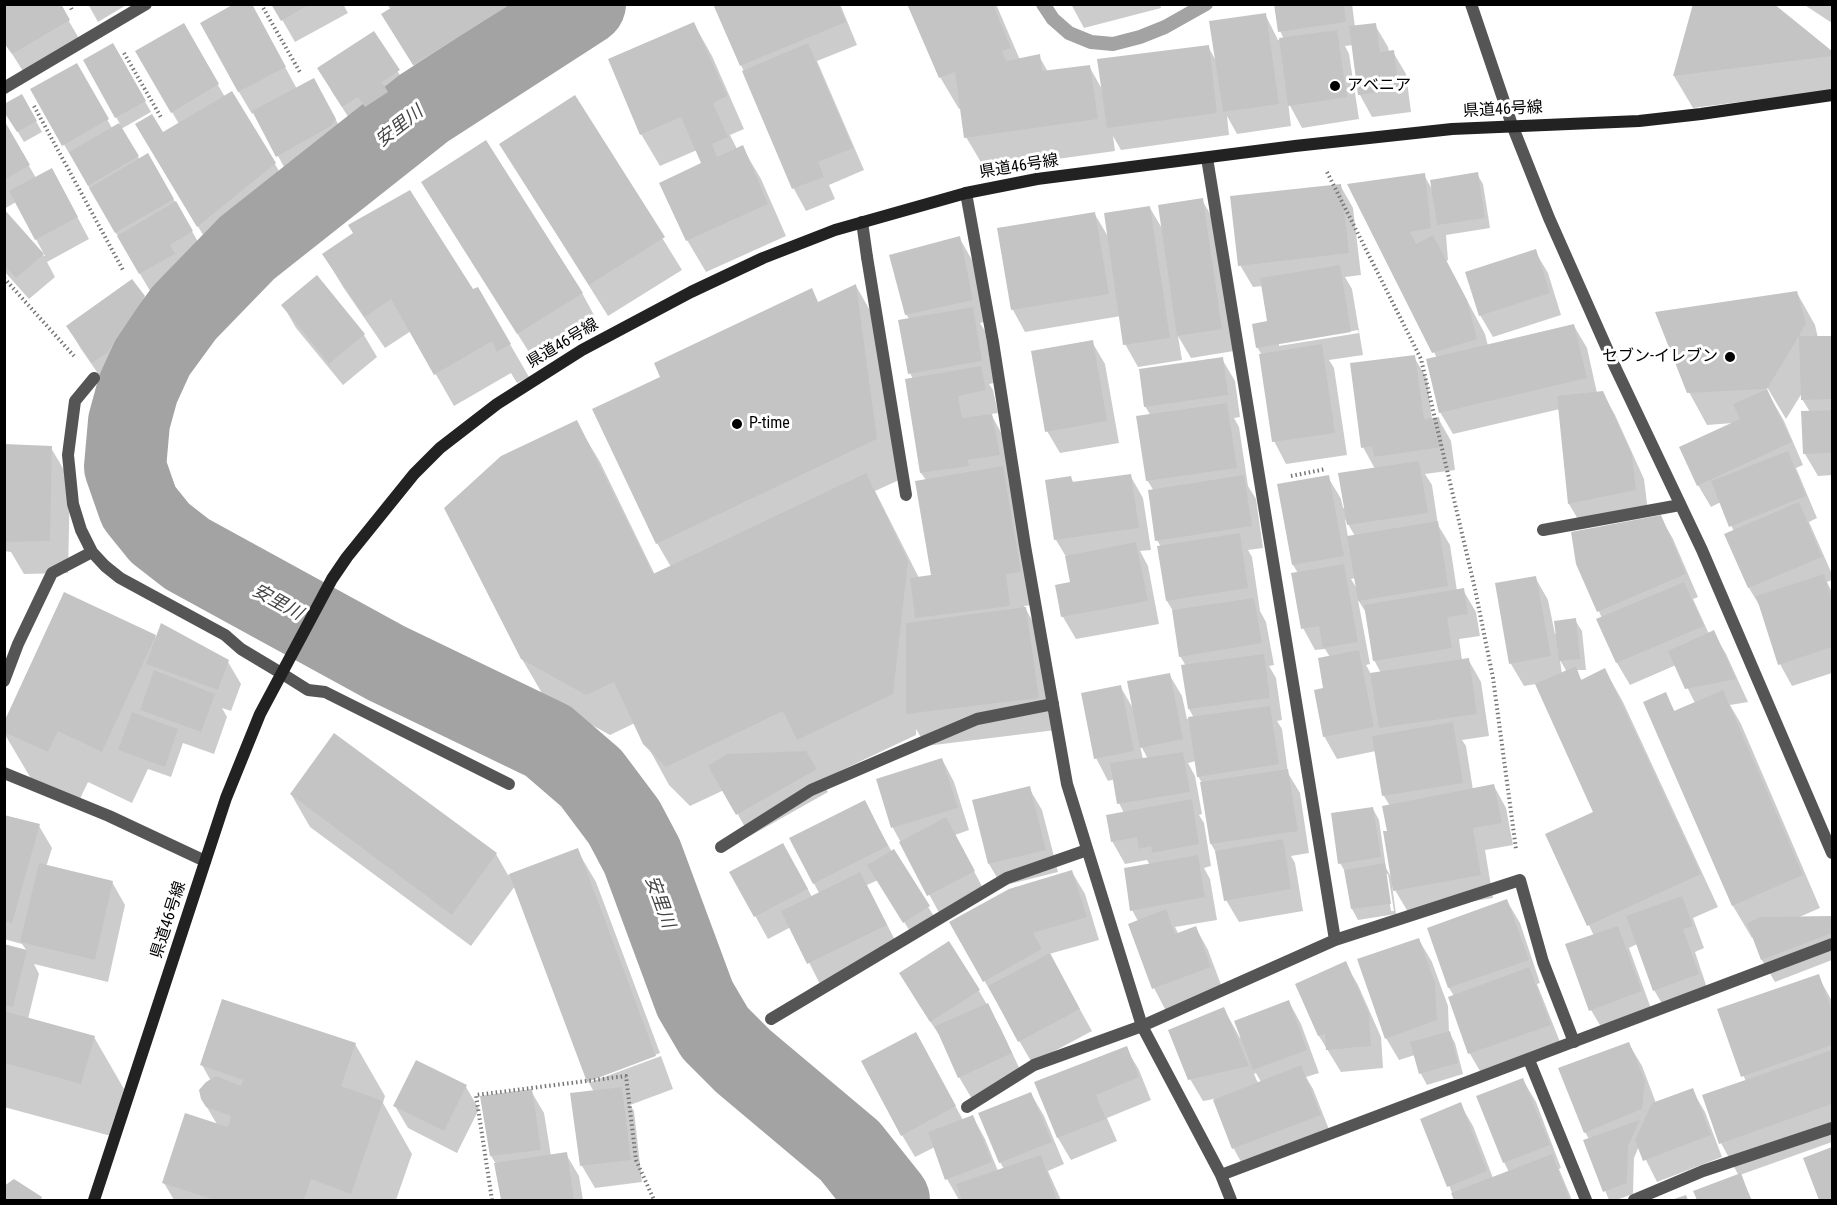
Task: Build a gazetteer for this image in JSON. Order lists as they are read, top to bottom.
{
  "streets": {
    "main road": ["県道46号線"]
  },
  "water": ["安里川"],
  "places": ["アベニア", "セブン-イレブン", "P-time"]
}
